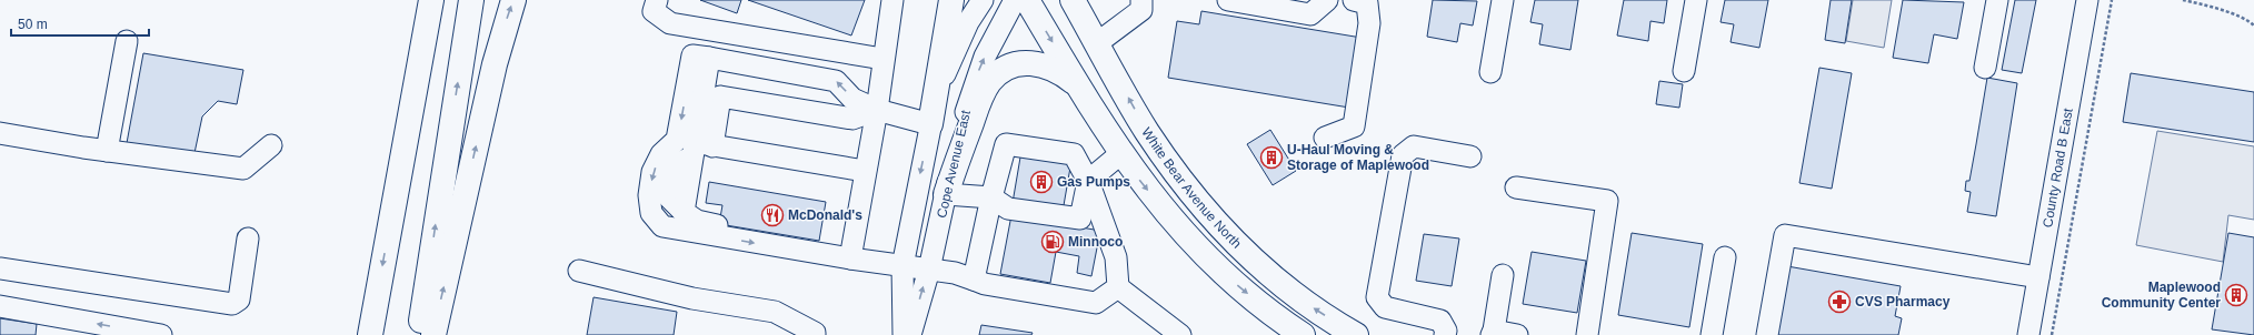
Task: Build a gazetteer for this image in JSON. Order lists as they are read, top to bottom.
{
  "streets": {
    "main road": ["White Bear Avenue North"],
    "street": ["Cope Avenue East", "County Road B East"]
  },
  "places": {
    "building": ["U-Haul Moving & Storage of Maplewood", "Gas Pumps", "Maplewood Community Center"],
    "restaurant": ["McDonald's"],
    "fuel station": ["Minnoco"],
    "pharmacy": ["CVS Pharmacy"]
  },
  "scale_bar": "50 m"
}
